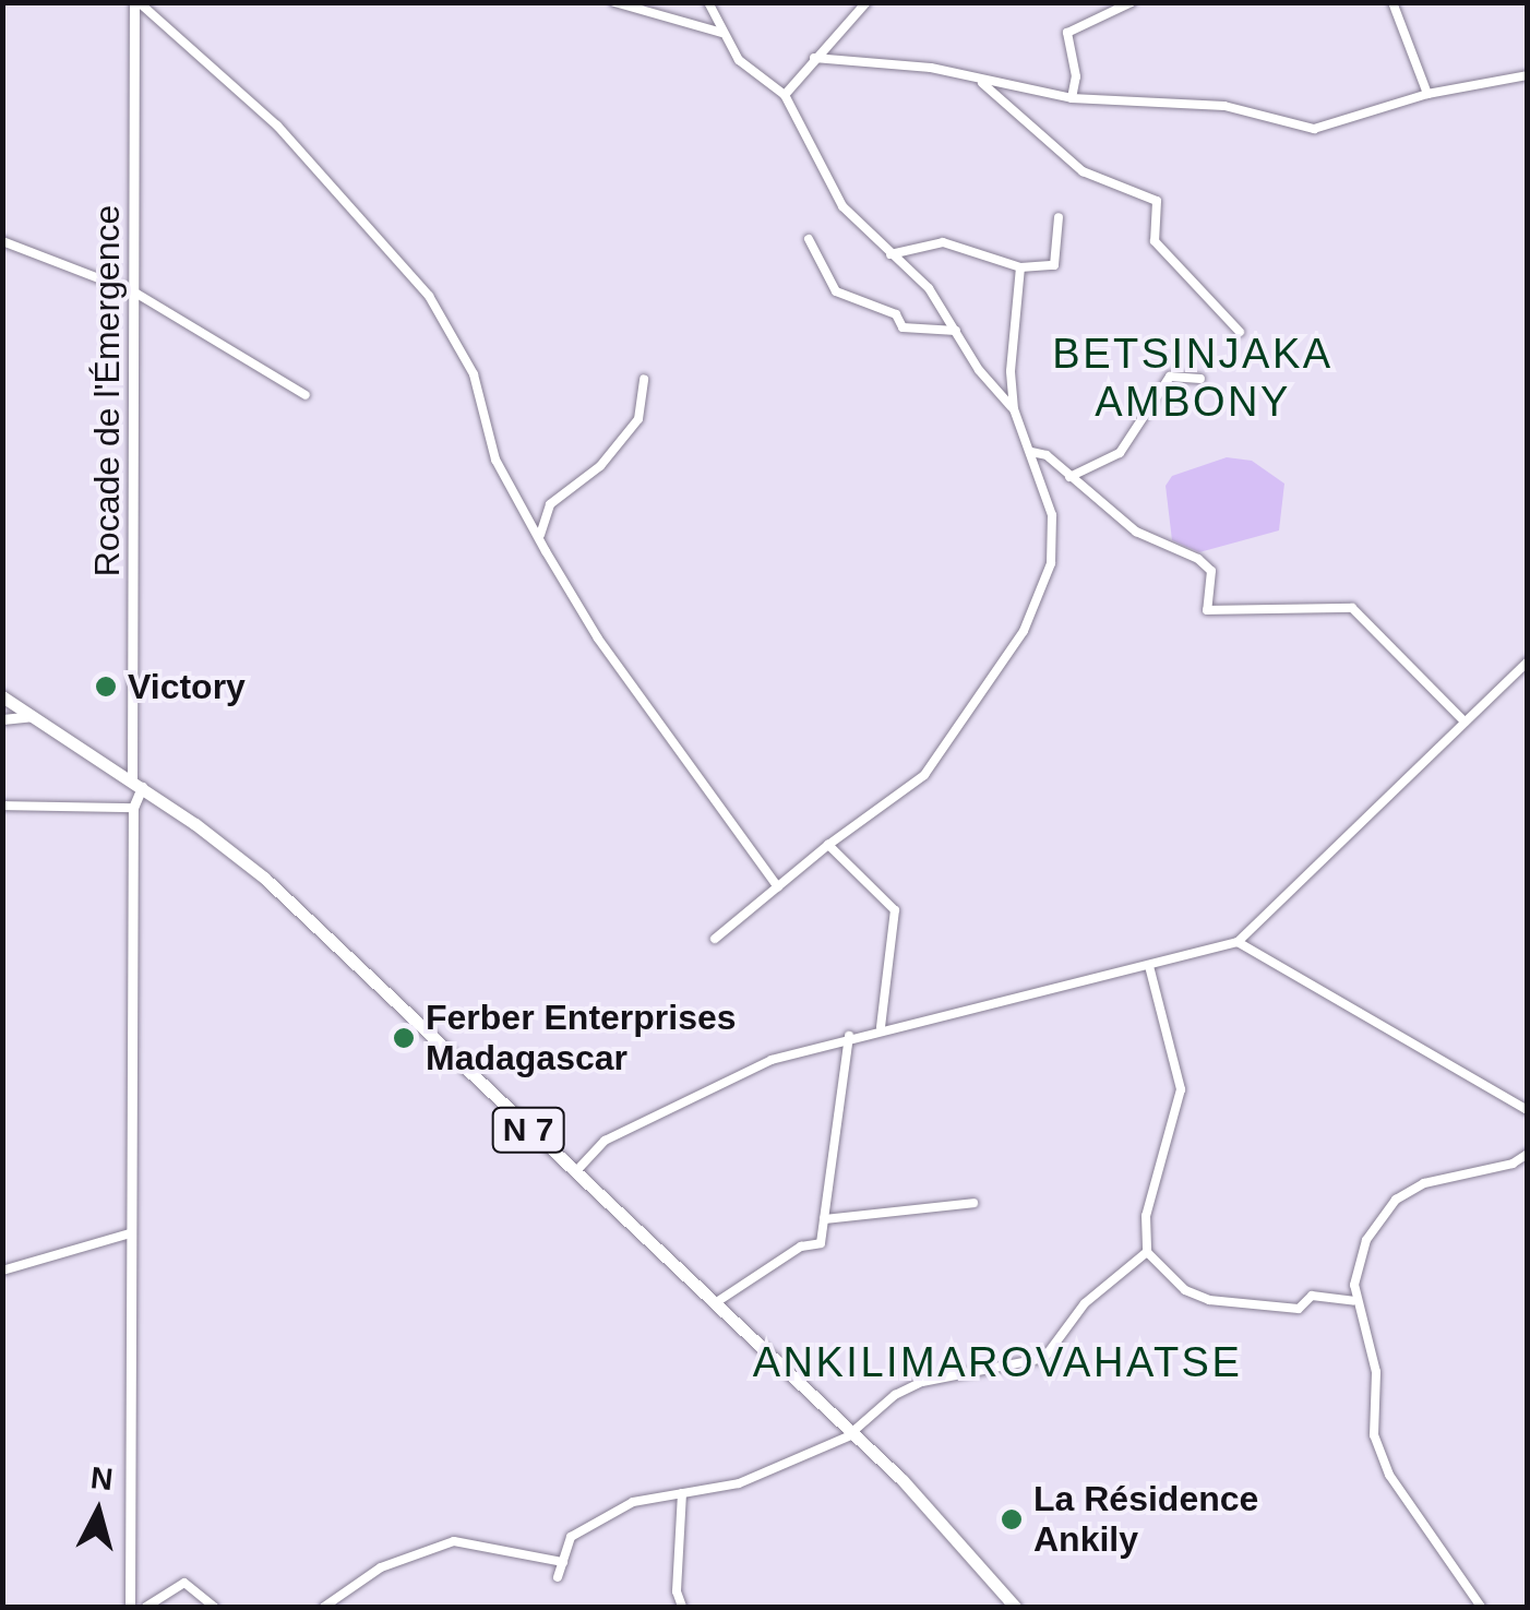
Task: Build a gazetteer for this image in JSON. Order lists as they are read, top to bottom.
{
  "streets": {
    "main road": ["N 7"],
    "street": ["Rocade de l'Émergence"]
  },
  "crossings": [
    ["Rocade de l'Émergence", "N 7"]
  ],
  "districts": ["BETSINJAKA AMBONY", "ANKILIMAROVAHATSE"],
  "places": ["Victory", "Ferber Enterprises Madagascar", "La Résidence Ankily"],
  "north": "top"
}
